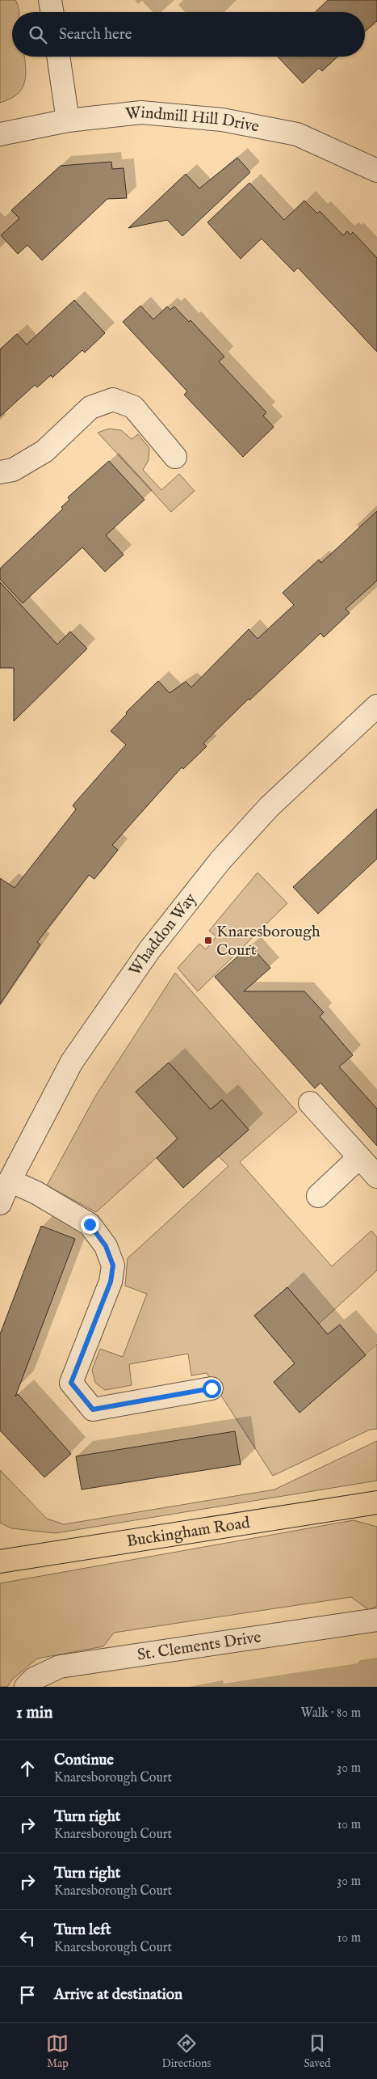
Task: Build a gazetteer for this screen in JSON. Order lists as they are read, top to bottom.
{
  "streets": {
    "main road": ["Buckingham Road"],
    "street": ["Windmill Hill Drive", "Whaddon Way", "St. Clements Drive"]
  },
  "places": {
    "transit": ["Knaresborough Court"]
  },
  "page": {
    "search": "Search here",
    "heading": ["1 min", "Walk · 80 m"],
    "list": [
      ["Continue", "Knaresborough Court", "30 m"],
      ["Turn right", "Knaresborough Court", "10 m"],
      ["Turn right", "Knaresborough Court", "30 m"],
      ["Turn left", "Knaresborough Court", "10 m"],
      "Arrive at destination"
    ],
    "nav": ["Map", "Directions", "Saved"]
  }
}
